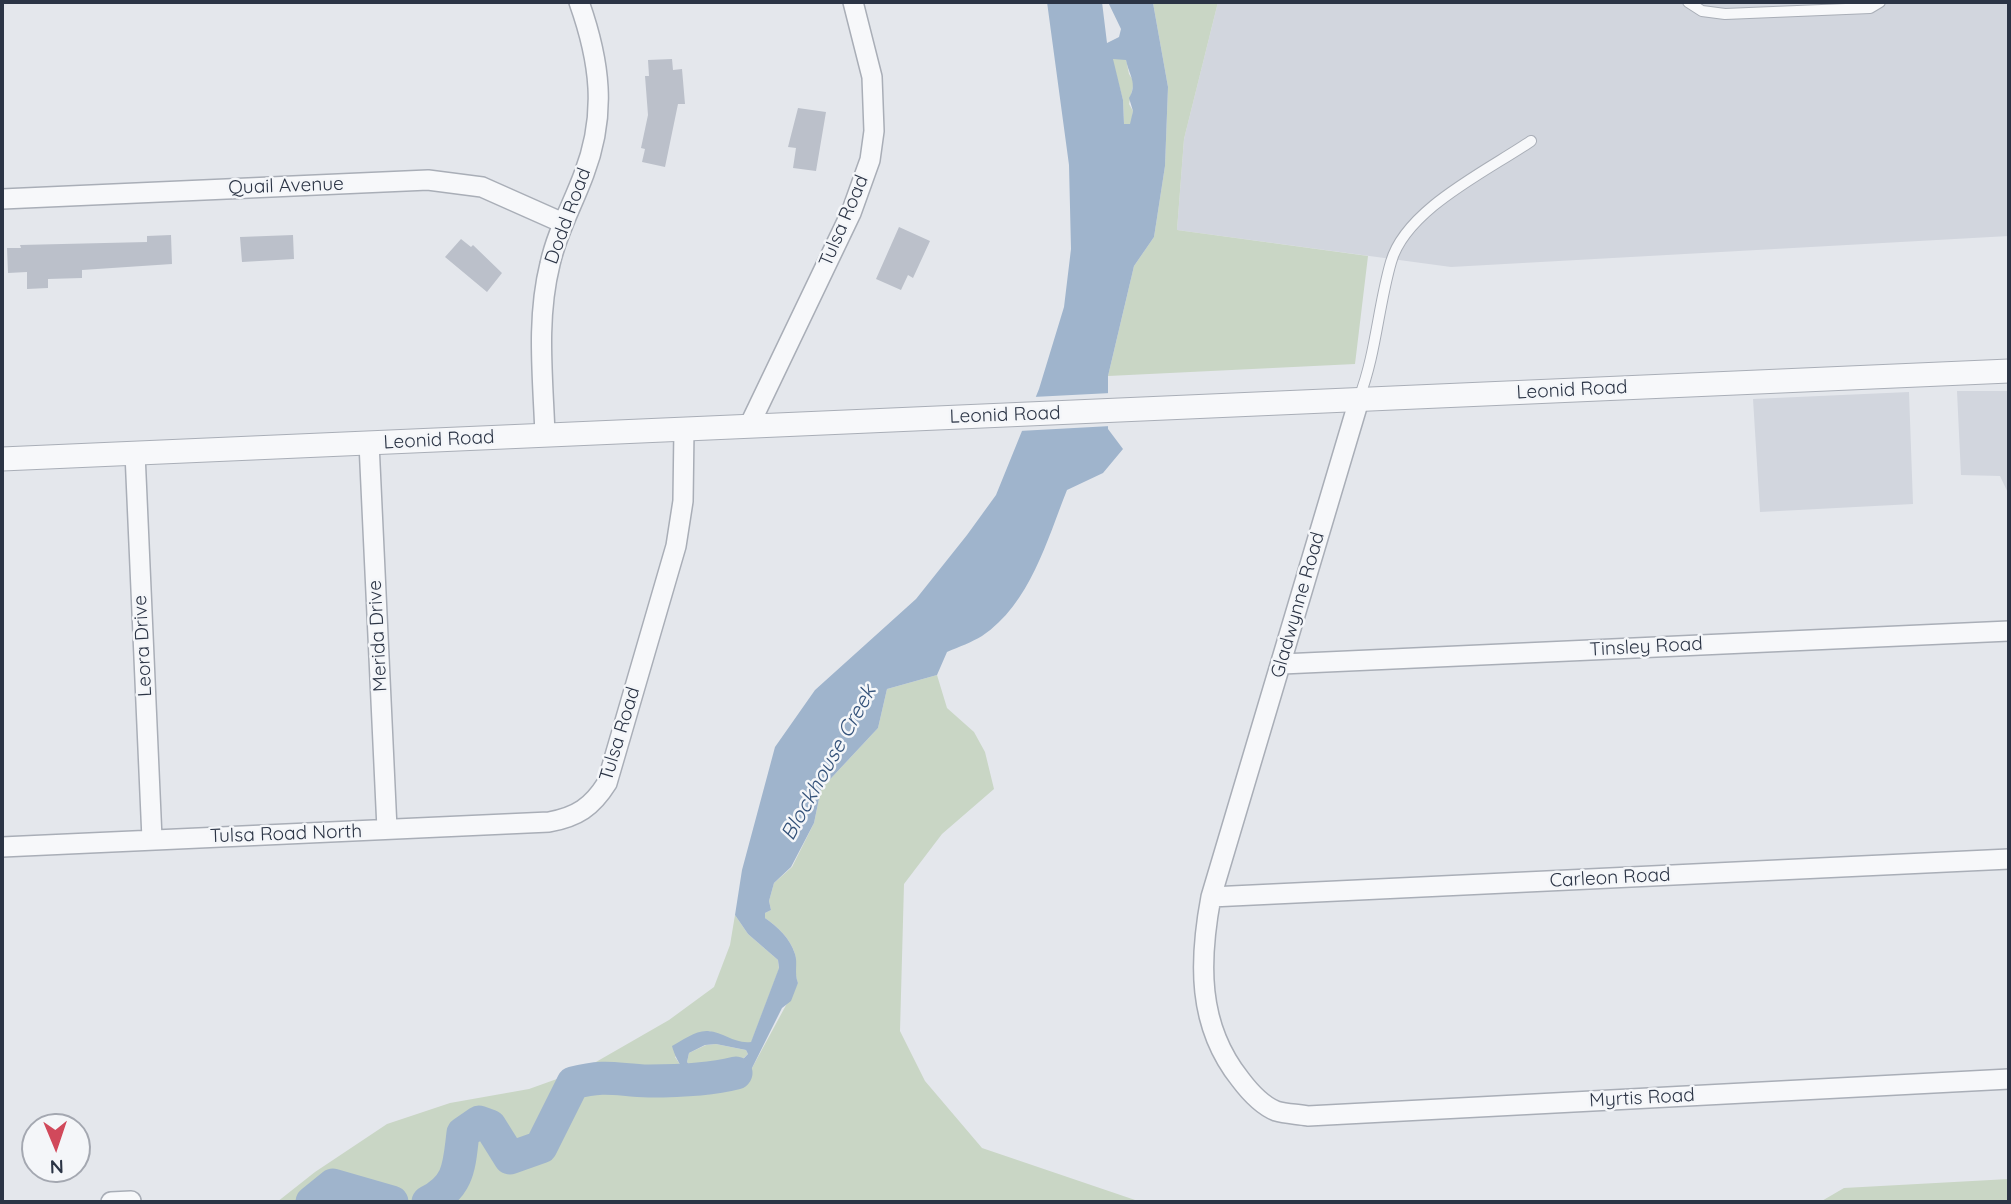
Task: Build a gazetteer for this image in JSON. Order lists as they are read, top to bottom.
{
  "streets": {
    "street": [
      "Quail Avenue",
      "Dodd Road",
      "Tulsa Road",
      "Leonid Road",
      "Gladwynne Road",
      "Merida Drive",
      "Leora Drive",
      "Tinsley Road",
      "Tulsa Road North",
      "Carleon Road",
      "Myrtis Road"
    ]
  },
  "crossings": [
    ["Quail Avenue", "Dodd Road"],
    ["Dodd Road", "Leonid Road"],
    ["Tulsa Road", "Leonid Road"],
    ["Tulsa Road", "Tulsa Road North"],
    ["Leonid Road", "Gladwynne Road"],
    ["Leonid Road", "Merida Drive"],
    ["Leonid Road", "Leora Drive"],
    ["Gladwynne Road", "Tinsley Road"],
    ["Gladwynne Road", "Carleon Road"],
    ["Gladwynne Road", "Myrtis Road"],
    ["Merida Drive", "Tulsa Road North"],
    ["Leora Drive", "Tulsa Road North"]
  ],
  "water": ["Blockhouse Creek"],
  "north": "bottom"
}
